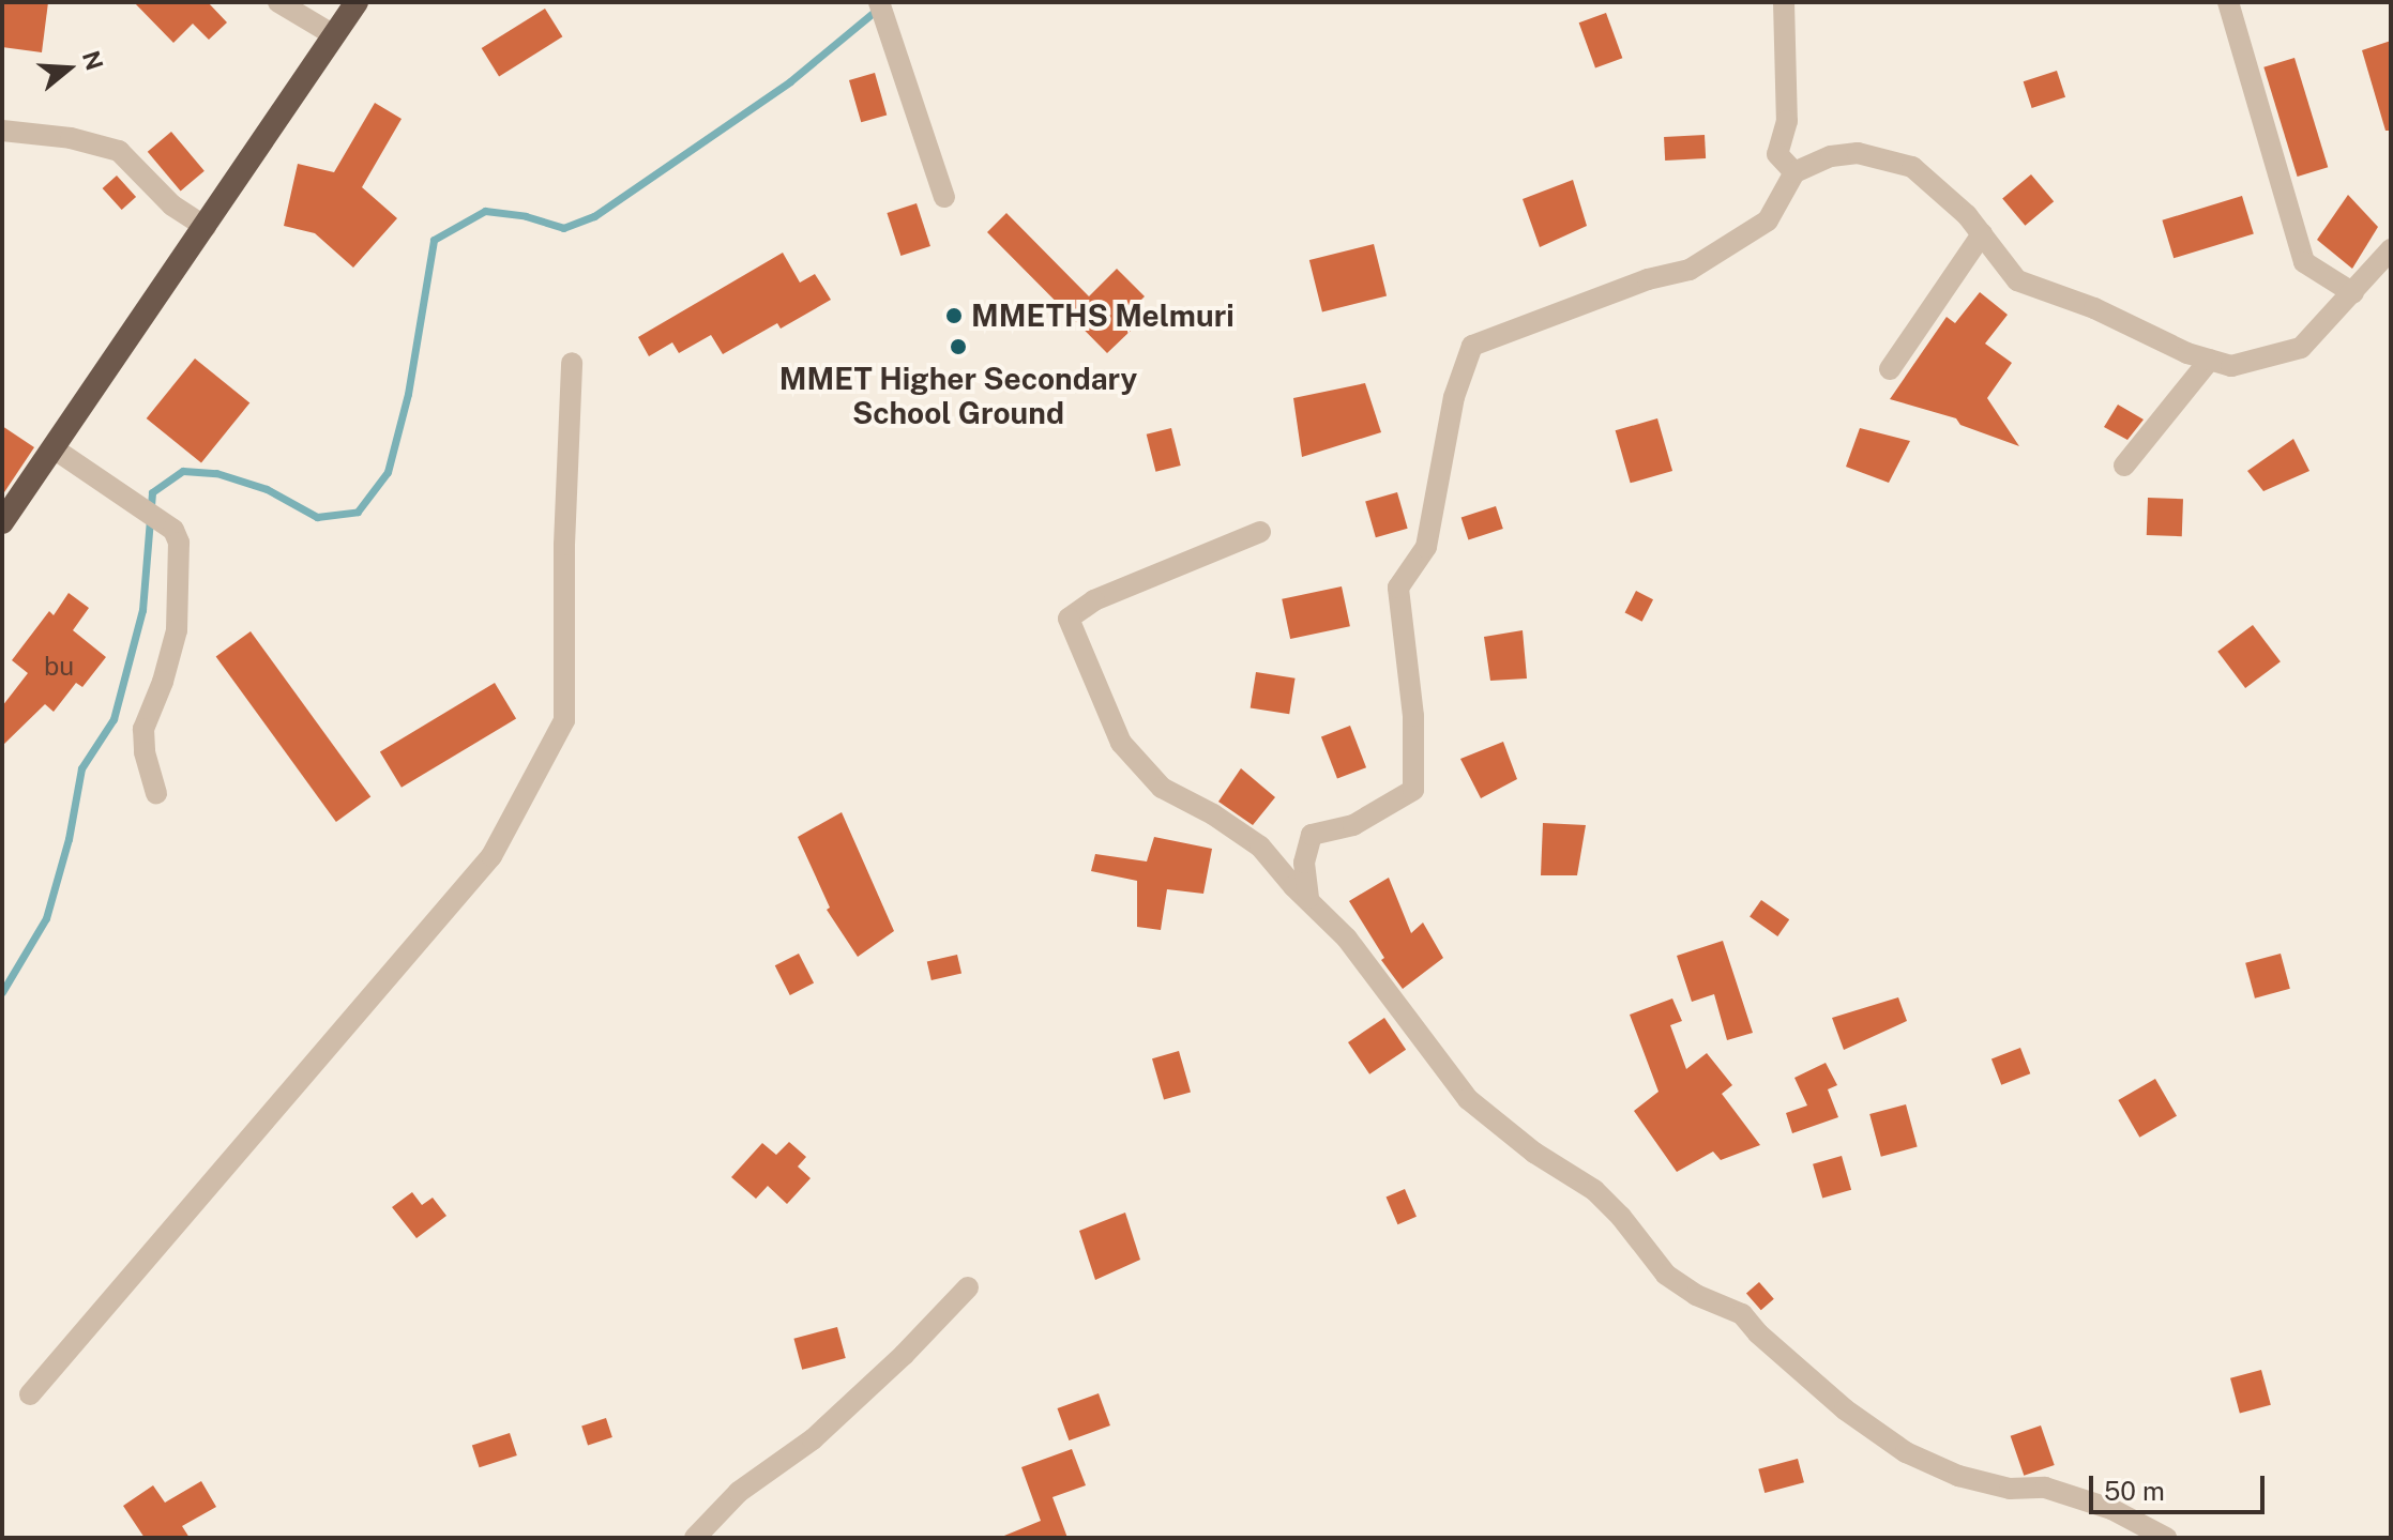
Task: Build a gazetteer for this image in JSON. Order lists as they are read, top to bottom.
{
  "places": ["MMETHS Melmuri", "MMET Higher Secondary School Ground"],
  "house_numbers": ["bu"],
  "scale_bar": "50 m",
  "north": "right"
}
